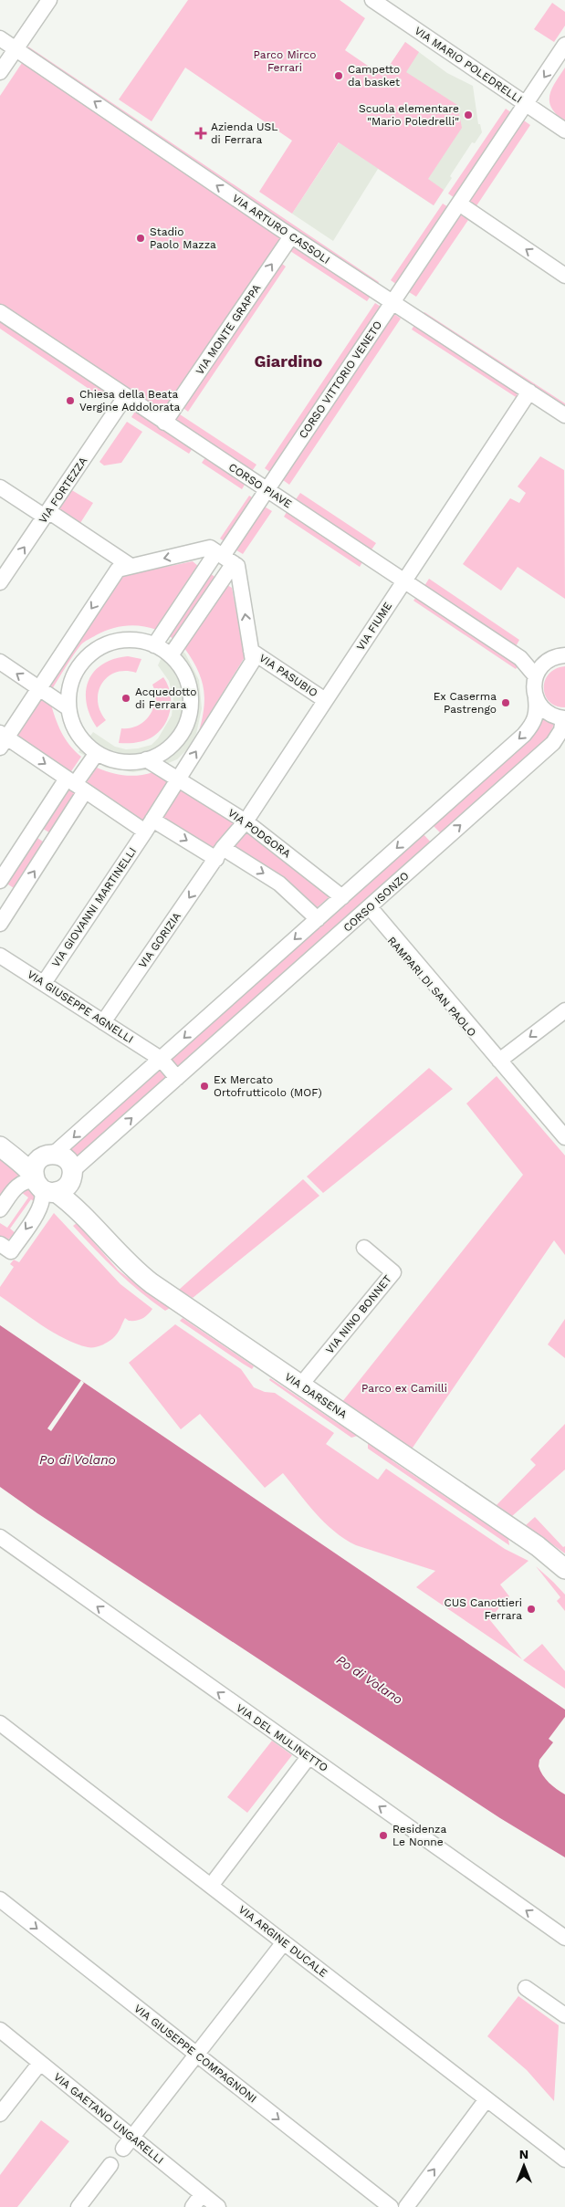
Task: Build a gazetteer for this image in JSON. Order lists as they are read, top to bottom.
{
  "streets": {
    "main road": ["VIA DARSENA"],
    "street": [
      "VIA MARIO POLEDRELLI",
      "VIA ARTURO CASSOLI",
      "VIA MONTE GRAPPA",
      "CORSO VITTORIO VENETO",
      "CORSO PIAVE",
      "VIA FORTEZZA",
      "VIA FIUME",
      "VIA PASUBIO",
      "VIA PODGORA",
      "CORSO ISONZO",
      "VIA GIOVANNI MARTINELLI",
      "VIA GORIZIA",
      "RAMPARI DI SAN PAOLO",
      "VIA GIUSEPPE AGNELLI",
      "VIA NINO BONNET",
      "VIA DEL MULINETTO",
      "VIA ARGINE DUCALE",
      "VIA GIUSEPPE COMPAGNONI",
      "VIA GAETANO UNGARELLI"
    ]
  },
  "crossings": [
    ["VIA MARIO POLEDRELLI", "CORSO VITTORIO VENETO"],
    ["VIA ARTURO CASSOLI", "VIA MONTE GRAPPA"],
    ["VIA ARTURO CASSOLI", "CORSO VITTORIO VENETO"],
    ["VIA ARTURO CASSOLI", "VIA FIUME"],
    ["VIA MONTE GRAPPA", "CORSO PIAVE"],
    ["CORSO VITTORIO VENETO", "CORSO PIAVE"],
    ["CORSO PIAVE", "VIA FORTEZZA"],
    ["CORSO PIAVE", "VIA FIUME"],
    ["VIA FIUME", "VIA PASUBIO"],
    ["VIA FIUME", "VIA PODGORA"],
    ["VIA FIUME", "VIA GORIZIA"],
    ["VIA PASUBIO", "VIA GIOVANNI MARTINELLI"],
    ["VIA PODGORA", "VIA GIOVANNI MARTINELLI"],
    ["CORSO ISONZO", "RAMPARI DI SAN PAOLO"],
    ["CORSO ISONZO", "VIA DARSENA"],
    ["VIA GIOVANNI MARTINELLI", "VIA GIUSEPPE AGNELLI"],
    ["VIA GORIZIA", "VIA GIUSEPPE AGNELLI"],
    ["VIA NINO BONNET", "VIA DARSENA"]
  ],
  "one_way": [
    "VIA ARTURO CASSOLI",
    "VIA MONTE GRAPPA",
    "VIA GIOVANNI MARTINELLI",
    "VIA DEL MULINETTO",
    "VIA GIUSEPPE COMPAGNONI"
  ],
  "districts": ["Giardino"],
  "water": ["Po di Volano"],
  "parks": ["Parco Mirco Ferrari", "Parco ex Camilli"],
  "places": {
    "other": [
      "Campetto da basket",
      "Scuola elementare \"Mario Poledrelli\"",
      "Stadio Paolo Mazza",
      "Chiesa della Beata Vergine Addolorata",
      "Acquedotto di Ferrara",
      "Ex Caserma Pastrengo",
      "Ex Mercato Ortofrutticolo (MOF)",
      "CUS Canottieri Ferrara",
      "Residenza Le Nonne"
    ],
    "health": ["Azienda USL di Ferrara"]
  },
  "north": "top"
}
